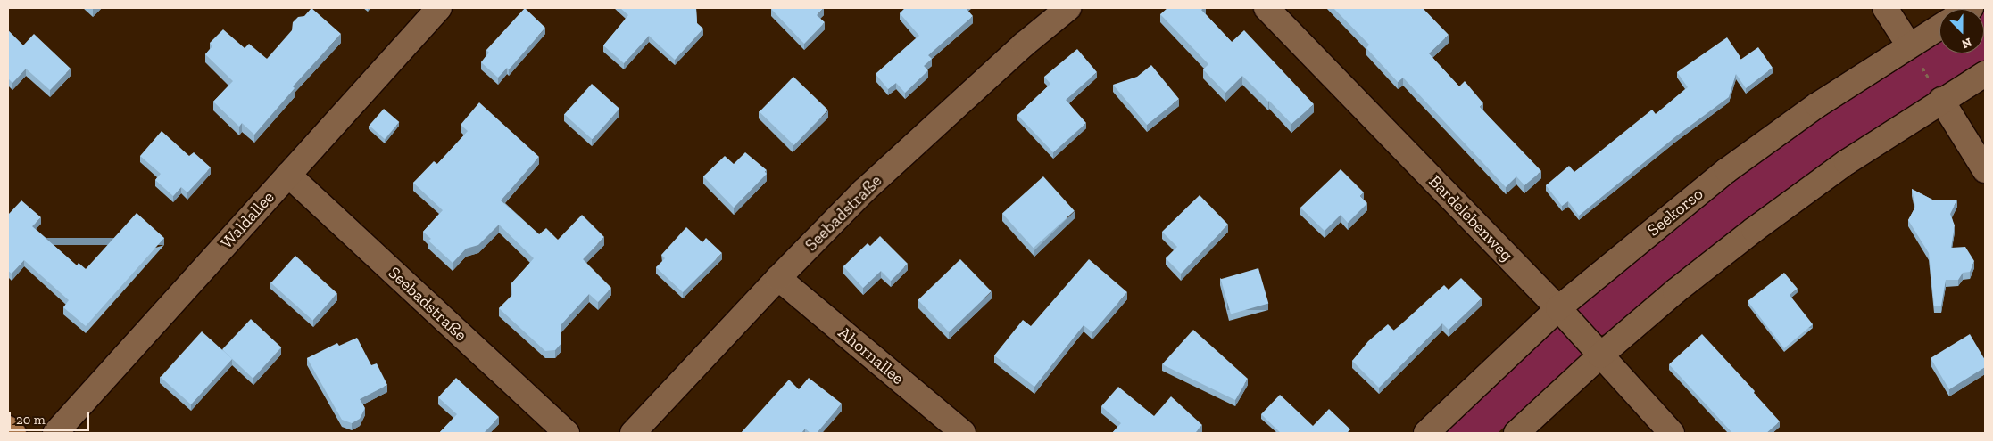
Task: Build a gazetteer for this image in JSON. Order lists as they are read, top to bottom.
{
  "streets": {
    "street": [
      "Seekorso",
      "Seebadstraße",
      "Bardelebenweg",
      "Waldallee",
      "Ahornallee"
    ]
  },
  "crossings": [
    ["Seekorso", "Bardelebenweg"],
    ["Seebadstraße", "Waldallee"],
    ["Seebadstraße", "Ahornallee"]
  ],
  "scale_bar": "20 m",
  "north": "bottom"
}
